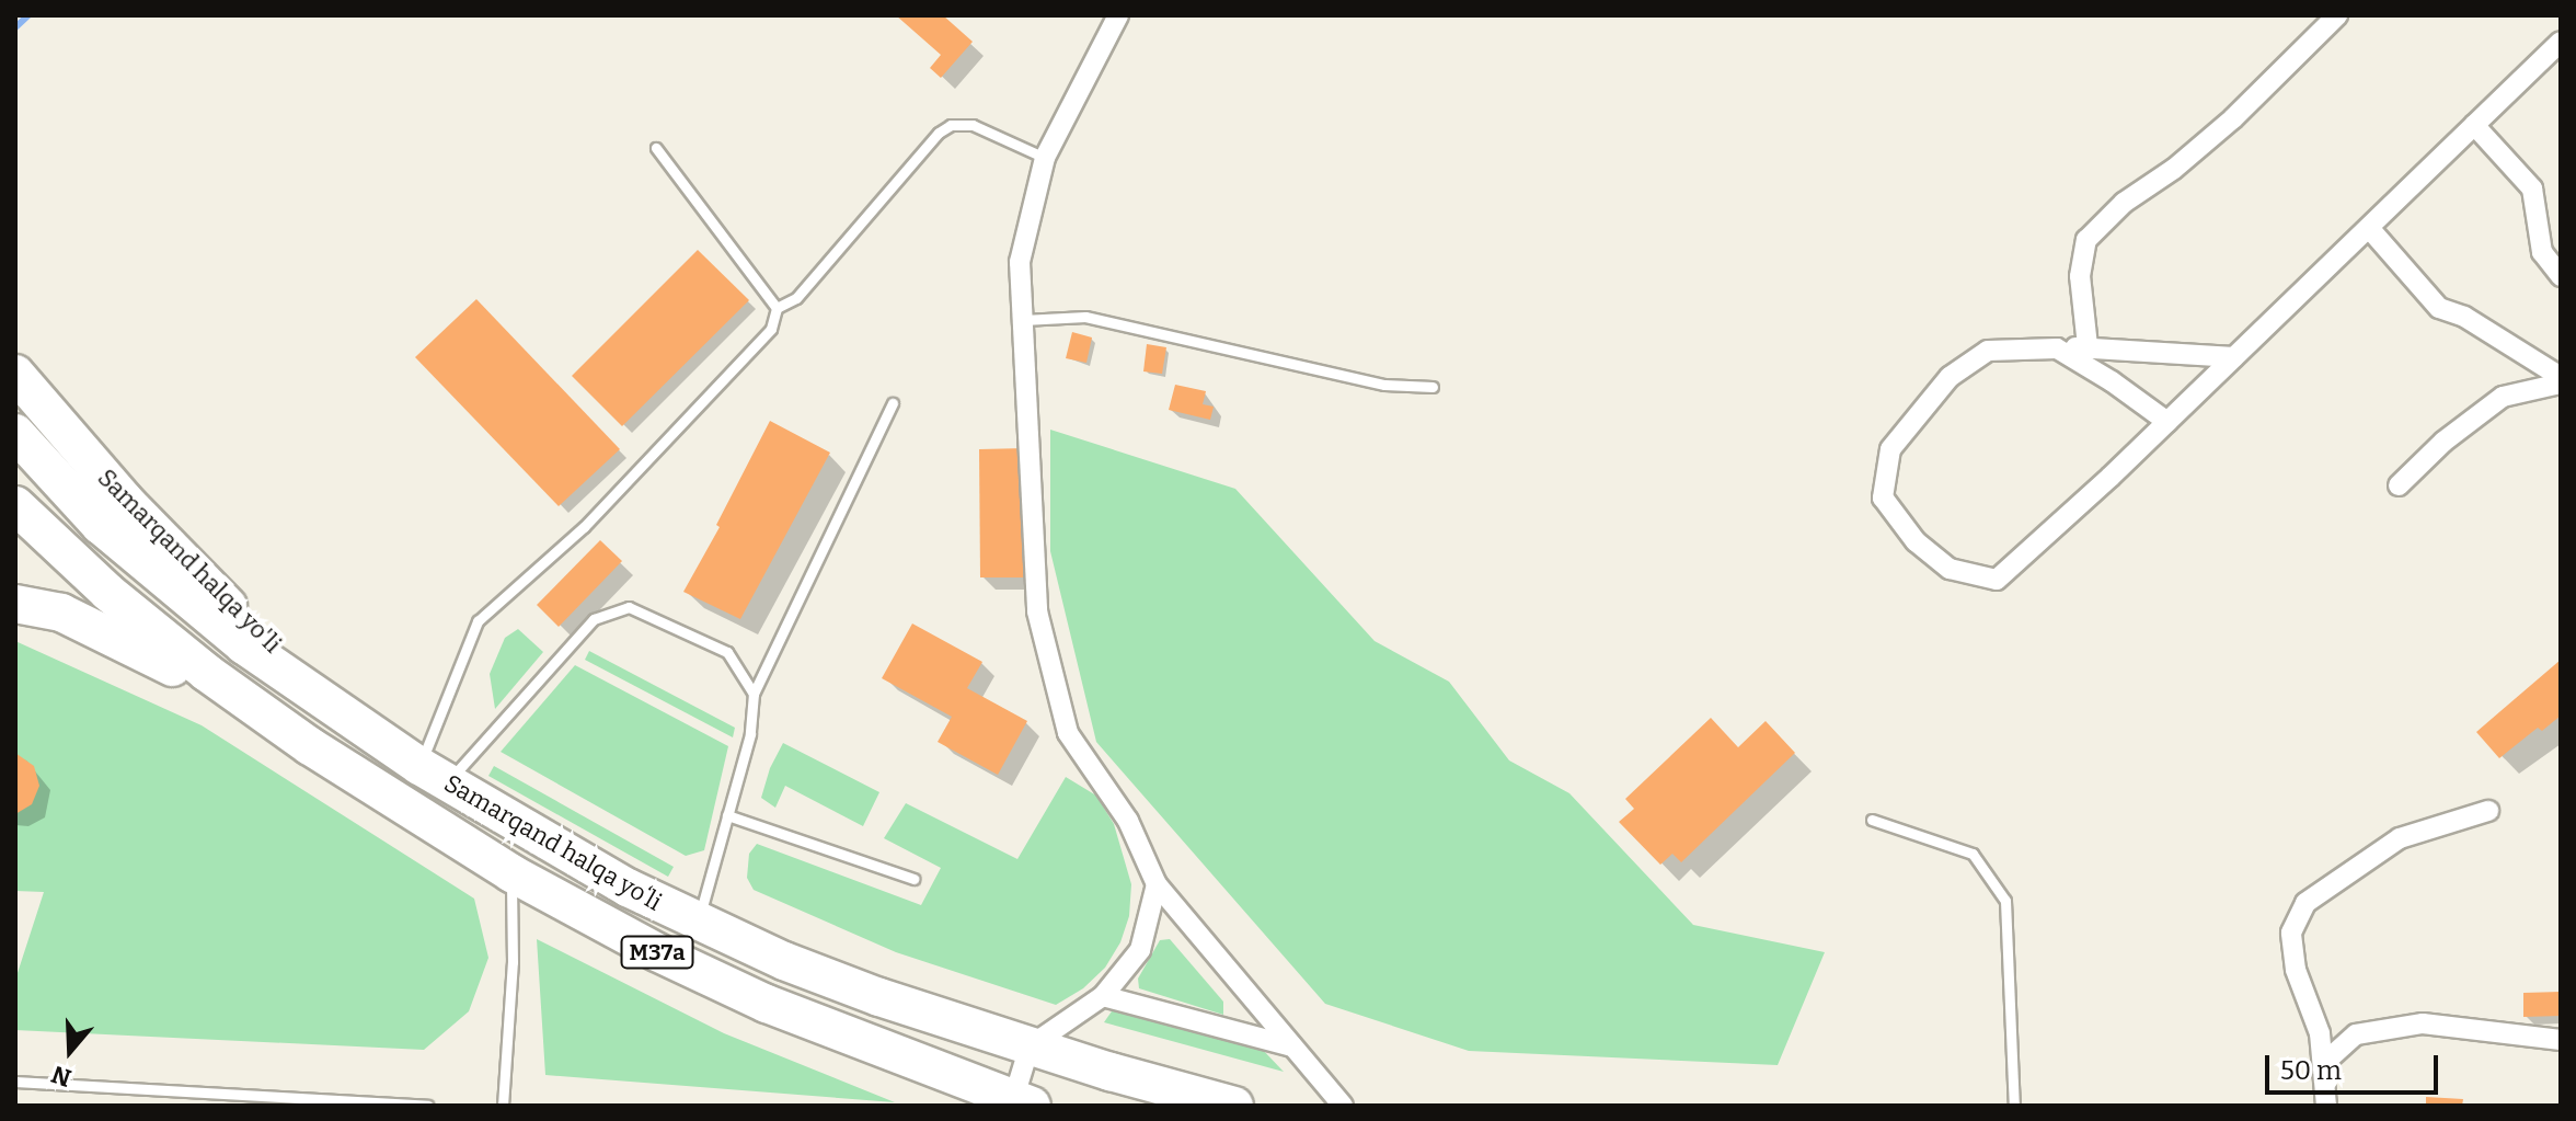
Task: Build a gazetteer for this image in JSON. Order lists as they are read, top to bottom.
{
  "streets": {
    "highway": ["Samarqand halqa yo'li", "Samarqand halqa yoʻli", "M37a"]
  },
  "crossings": [
    ["Samarqand halqa yo'li", "Samarqand halqa yoʻli"]
  ],
  "scale_bar": "50 m",
  "north": "bottom"
}
